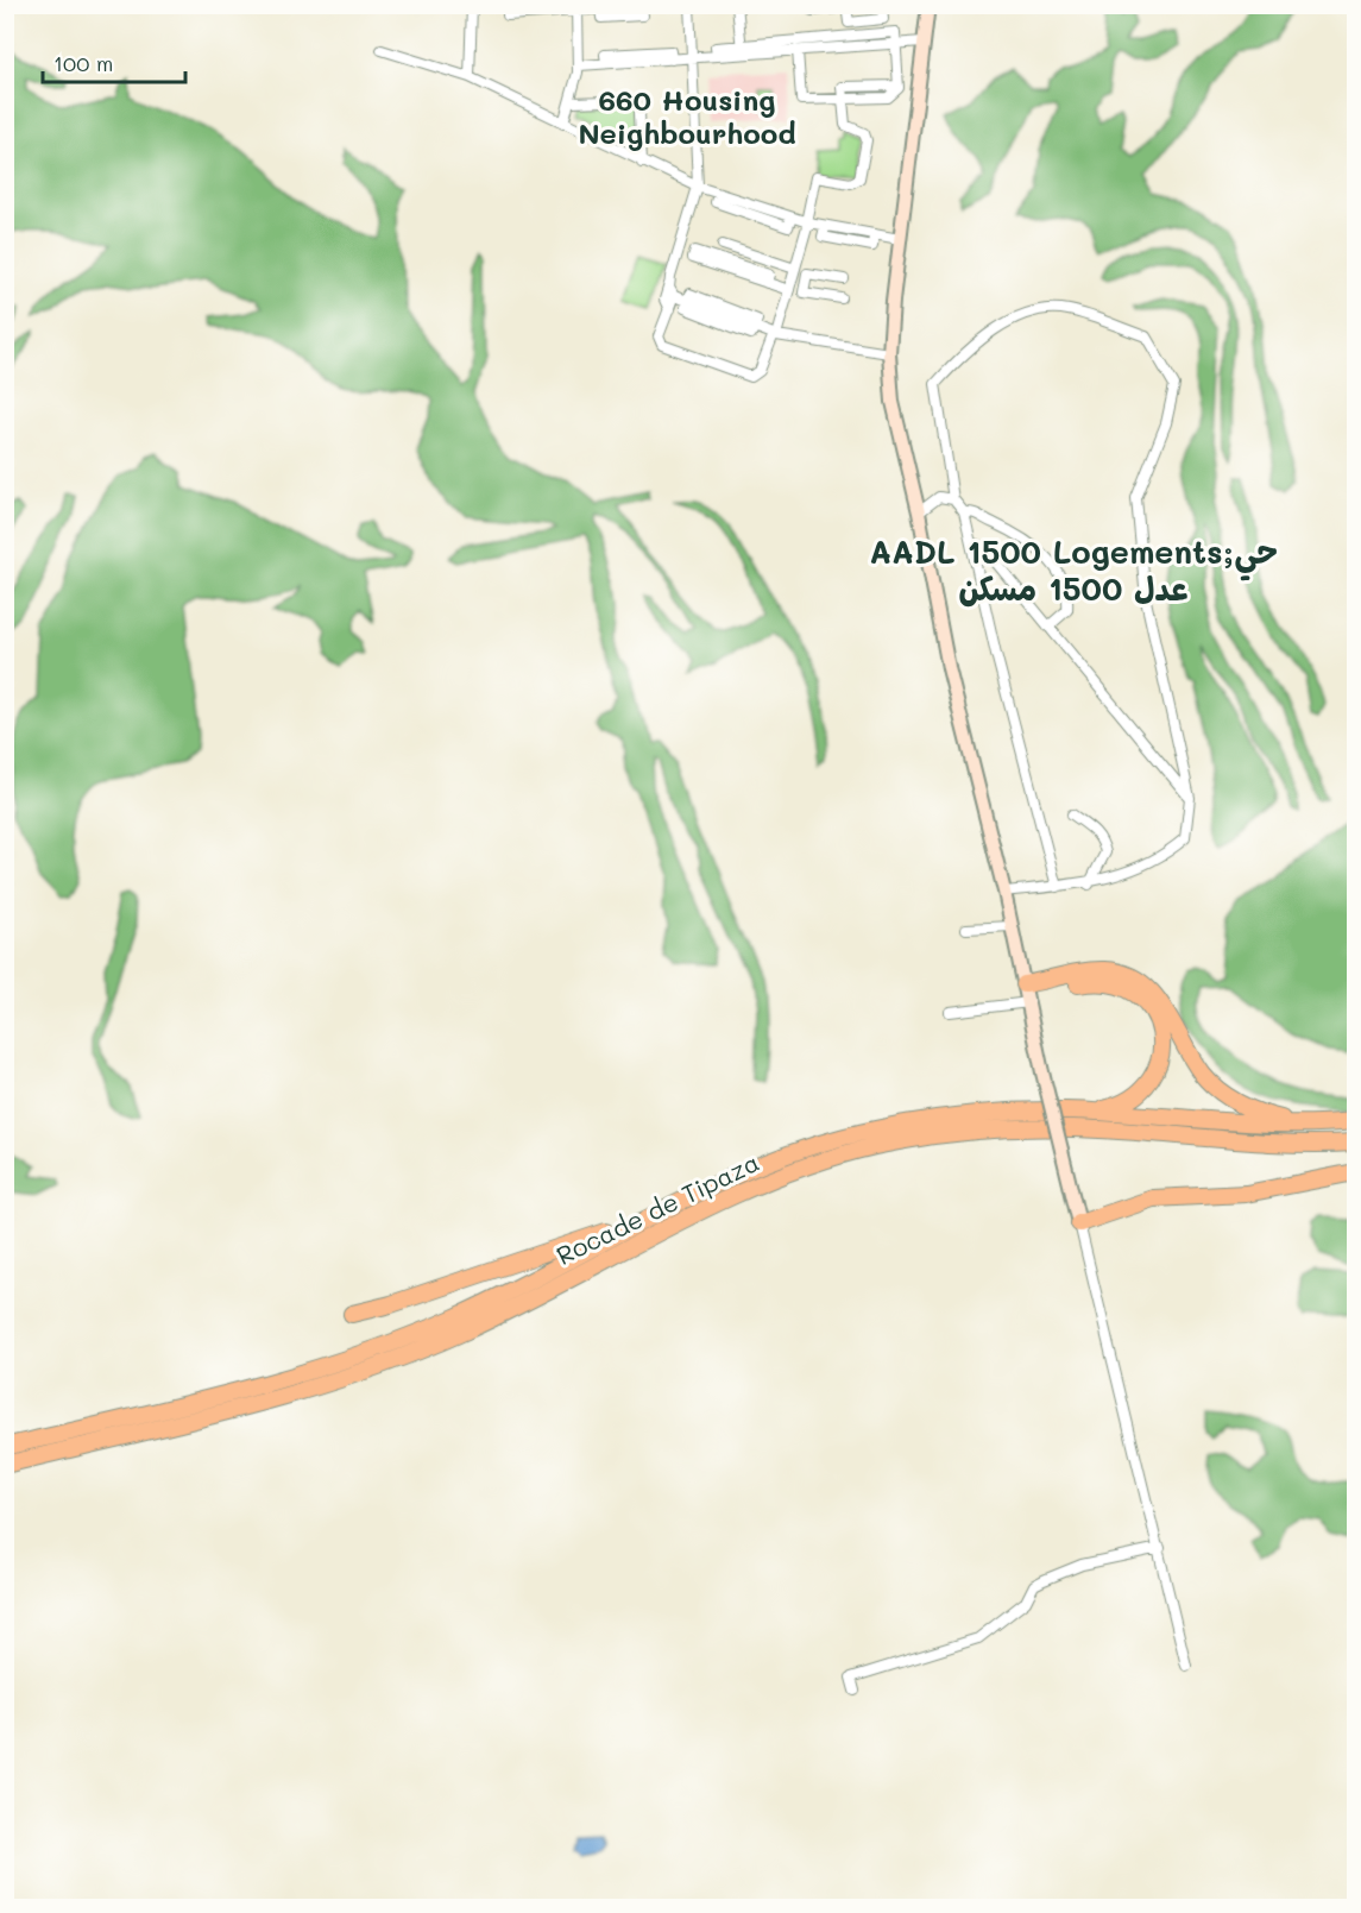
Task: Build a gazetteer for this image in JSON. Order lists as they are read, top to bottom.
{
  "streets": {
    "highway": ["Rocade de Tipaza"]
  },
  "districts": ["660 Housing Neighbourhood", "AADL 1500 Logements;حي عدل 1500 مسكن"],
  "scale_bar": "100 m"
}
